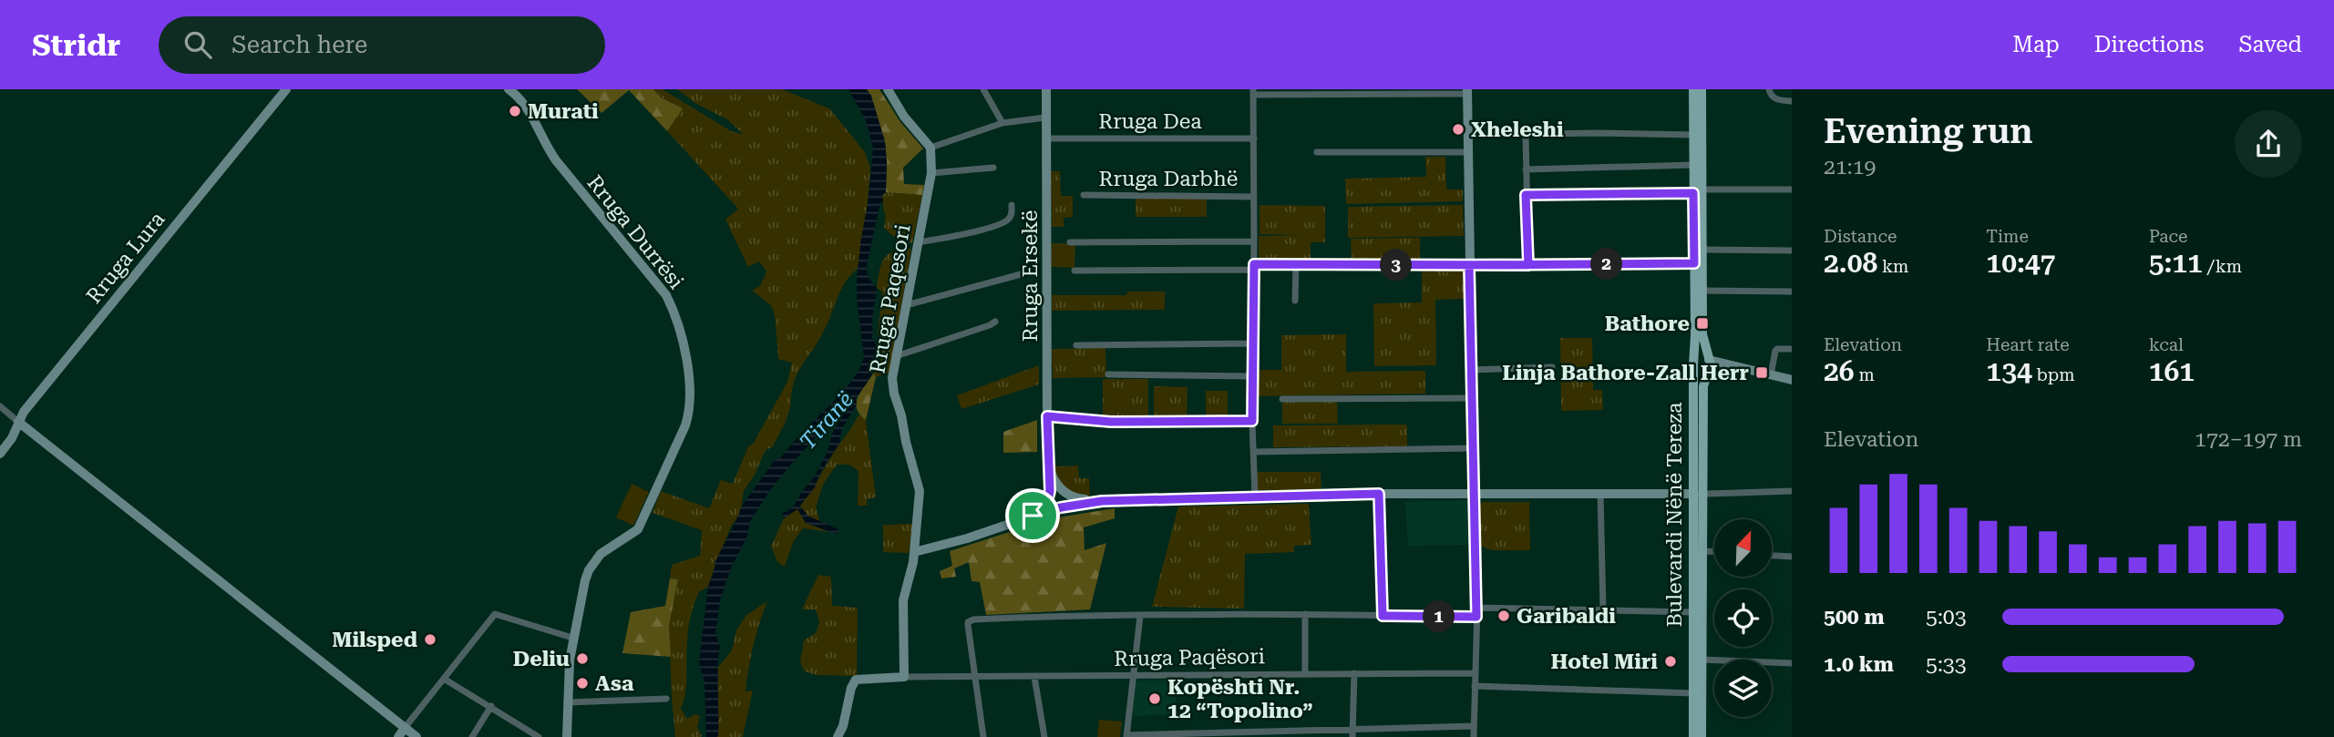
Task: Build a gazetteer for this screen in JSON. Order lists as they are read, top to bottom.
{
  "streets": {
    "main road": ["Bulevardi Nënë Tereza"],
    "street": [
      "Rruga Dea",
      "Rruga Darbhë",
      "Rruga Durrësi",
      "Rruga Lura",
      "Rruga Ersekë",
      "Rruga Paqesori",
      "Rruga Paqësori"
    ]
  },
  "crossings": [
    ["Rruga Dea", "Rruga Ersekë"],
    ["Rruga Paqesori", "Rruga Paqësori"]
  ],
  "water": ["Tiranë"],
  "places": {
    "other": [
      "Murati",
      "Xheleshi",
      "Garibaldi",
      "Milsped",
      "Deliu",
      "Hotel Miri",
      "Asa",
      "Kopështi Nr. 12 “Topolino”"
    ],
    "transit": ["Bathore", "Linja Bathore-Zall Herr"]
  },
  "north": "top right",
  "page": {
    "header": "Stridr",
    "search": "Search here",
    "nav": ["Map", "Directions", "Saved"],
    "heading": ["Evening run", "21:19"],
    "stats": [
      ["Distance", "2.08 km"],
      ["Time", "10:47"],
      ["Pace", "5:11 /km"],
      ["Elevation", "26 m"],
      ["Heart rate", "134 bpm"],
      ["kcal", "161"]
    ],
    "pins": ["2", "3", "1"],
    "chart": ["Elevation", "172–197 m"],
    "list": [
      {
        "name": "500 m",
        "note": "5:03"
      },
      {
        "name": "1.0 km",
        "note": "5:33"
      }
    ]
  }
}
